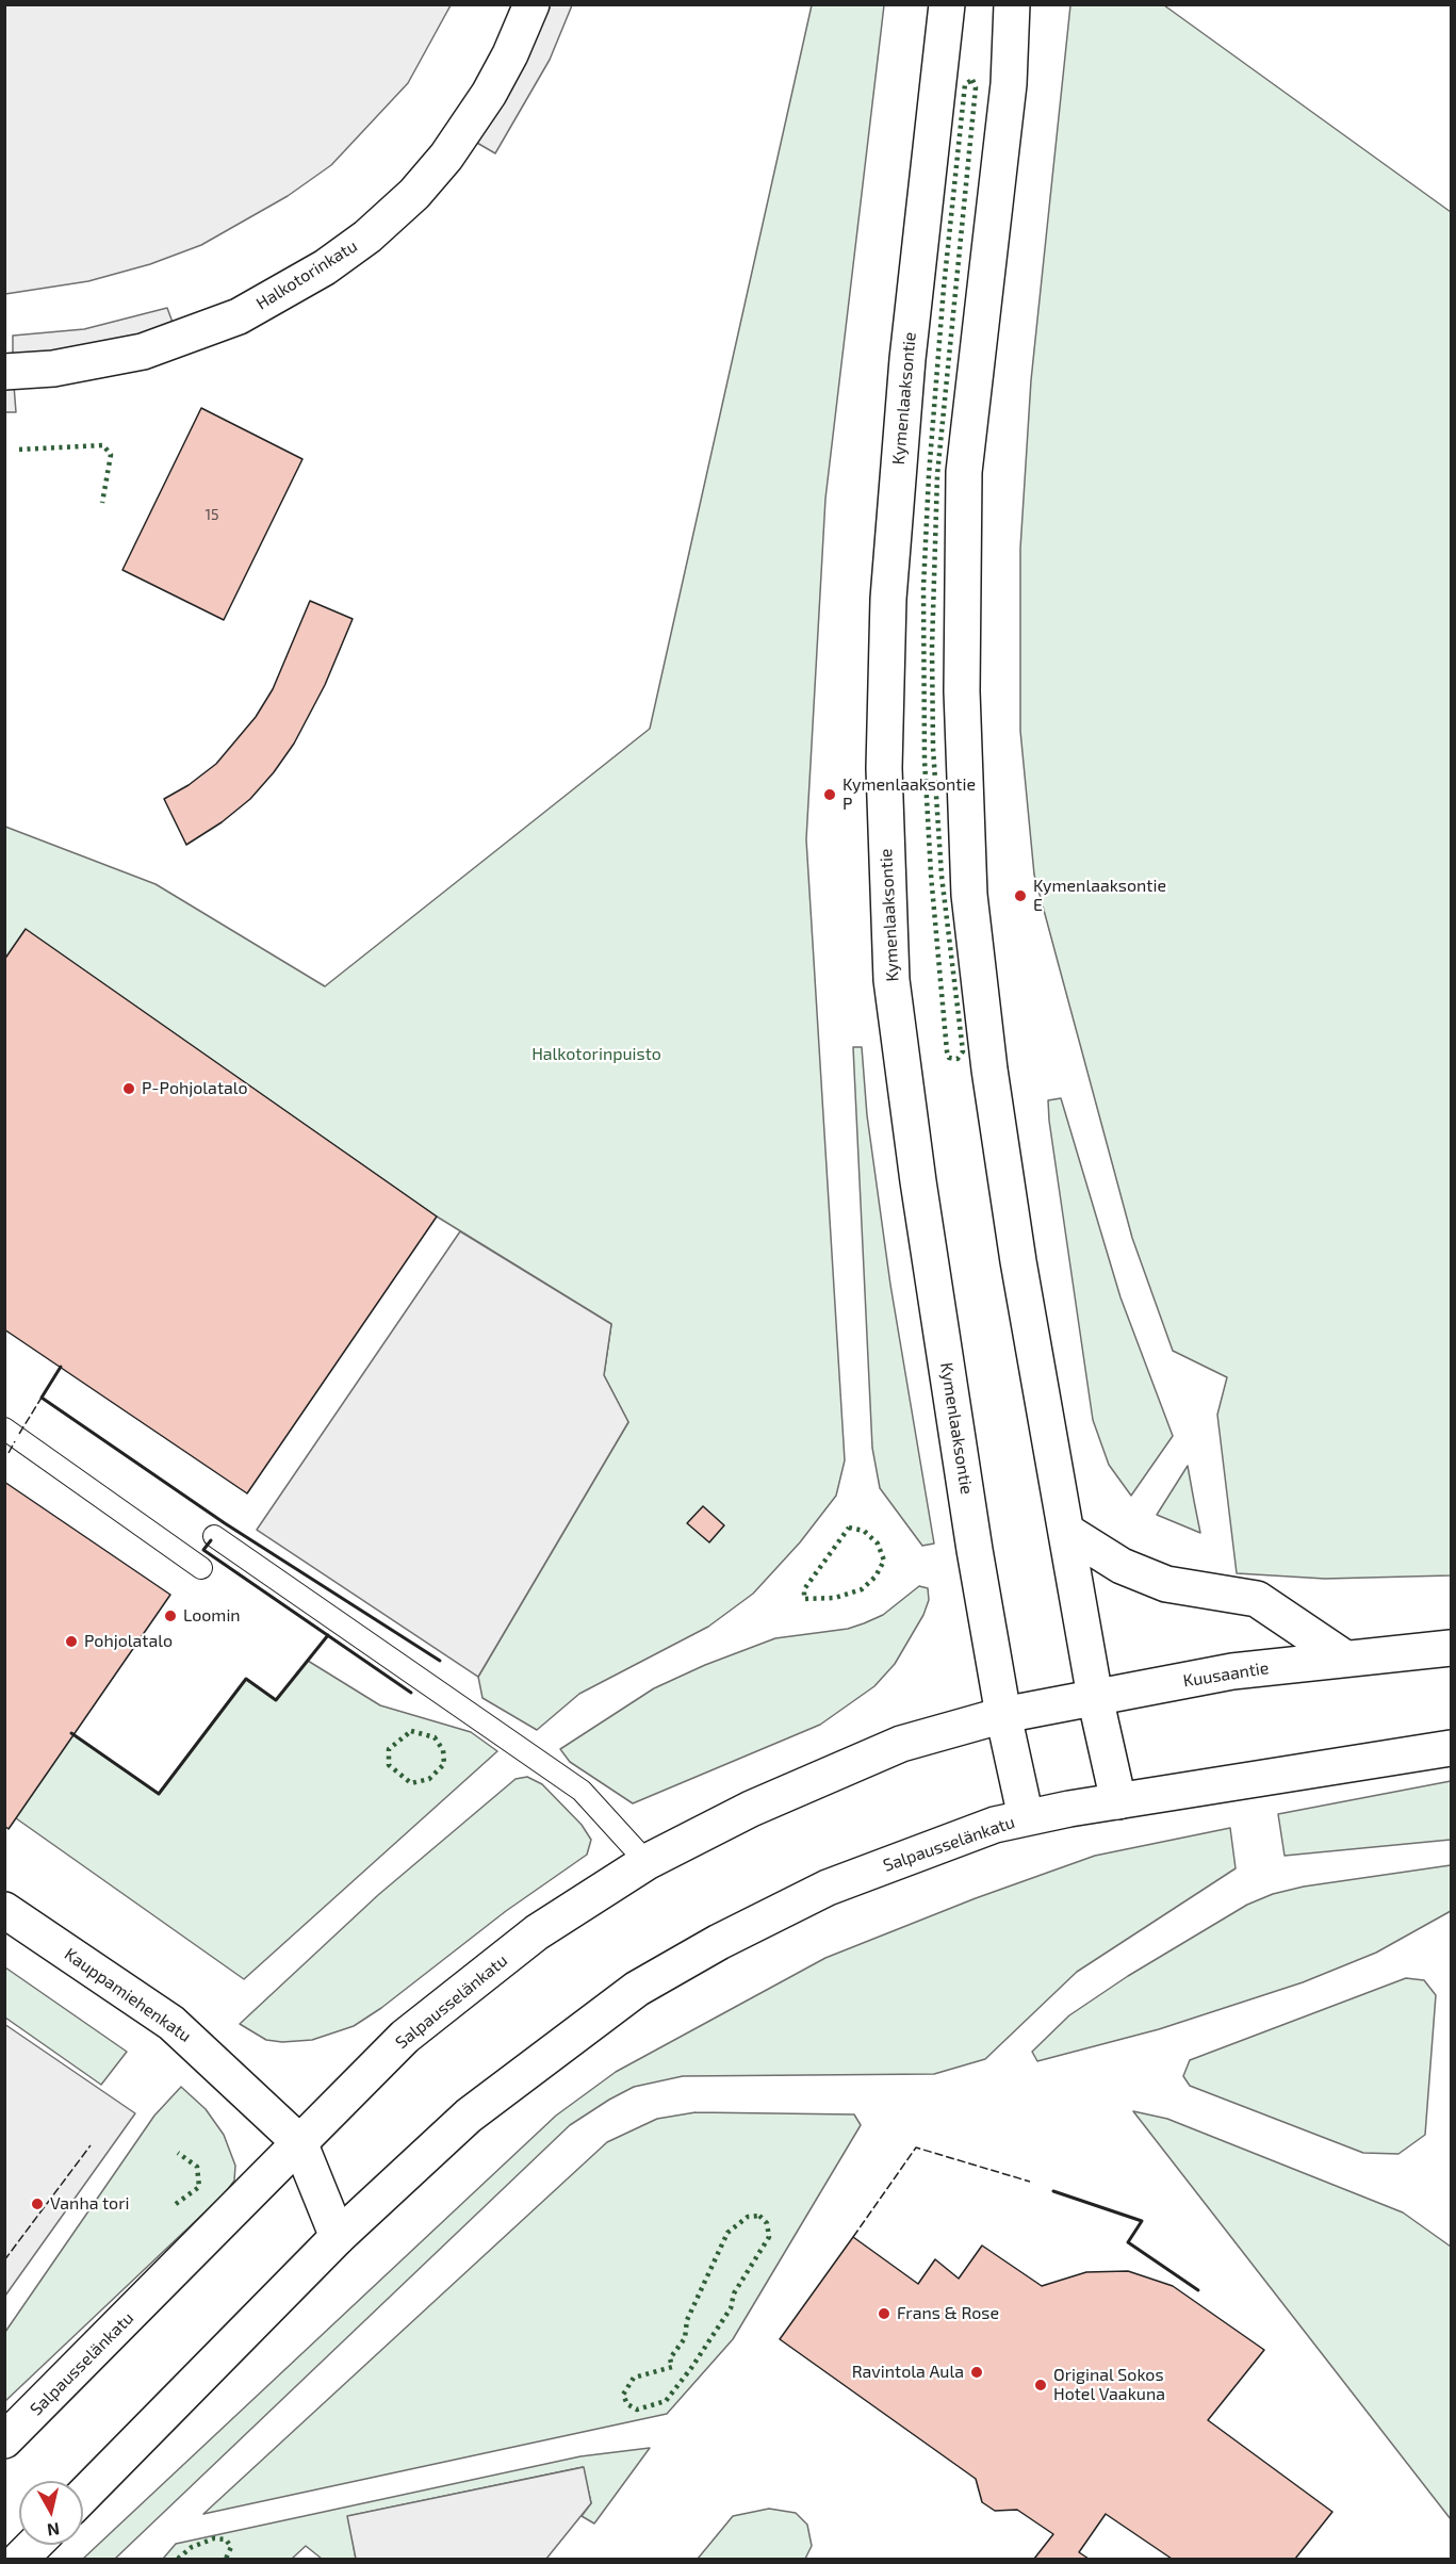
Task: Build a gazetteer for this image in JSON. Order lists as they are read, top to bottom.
{
  "streets": {
    "main road": [
      "Halkotorinkatu",
      "Kymenlaaksontie",
      "Kuusaantie",
      "Salpausselänkatu",
      "Kauppamiehenkatu"
    ]
  },
  "crossings": [
    ["Kymenlaaksontie", "Kuusaantie"],
    ["Kymenlaaksontie", "Salpausselänkatu"],
    ["Kuusaantie", "Salpausselänkatu"],
    ["Salpausselänkatu", "Kauppamiehenkatu"]
  ],
  "parks": ["Halkotorinpuisto"],
  "places": [
    "Kymenlaaksontie P",
    "Kymenlaaksontie E",
    "P-Pohjolatalo",
    "Loomin",
    "Pohjolatalo",
    "Vanha tori",
    "Frans & Rose",
    "Ravintola Aula",
    "Original Sokos Hotel Vaakuna"
  ],
  "house_numbers": ["15"],
  "north": "bottom"
}
